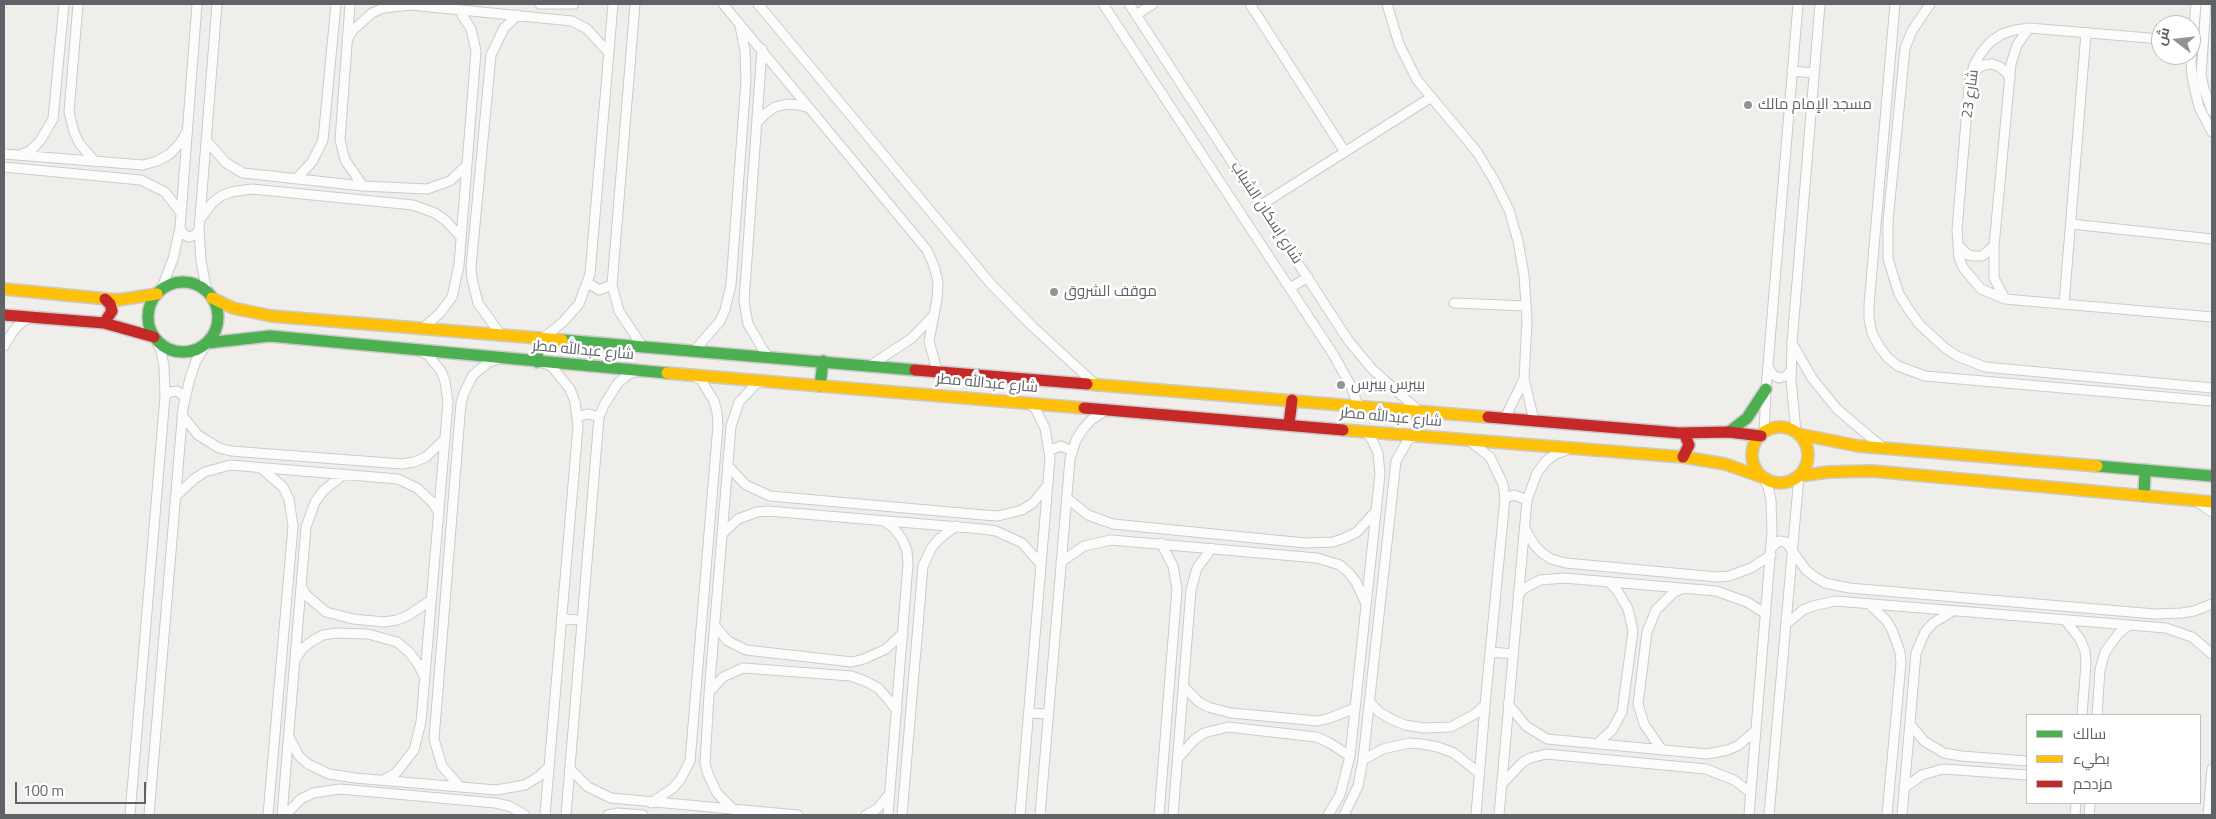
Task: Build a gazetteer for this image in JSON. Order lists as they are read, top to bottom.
{
  "streets": {
    "street": ["شارع 23", "شارع إسكان الشباب", "شارع عبدالله مطر"]
  },
  "crossings": [
    ["شارع إسكان الشباب", "شارع عبدالله مطر"]
  ],
  "places": ["مسجد الإمام مالك", "موقف الشروق", "بيبرس بيبرس"],
  "legend": ["سالك", "بطيء", "مزدحم"],
  "scale_bar": "100 m",
  "north": "left"
}
